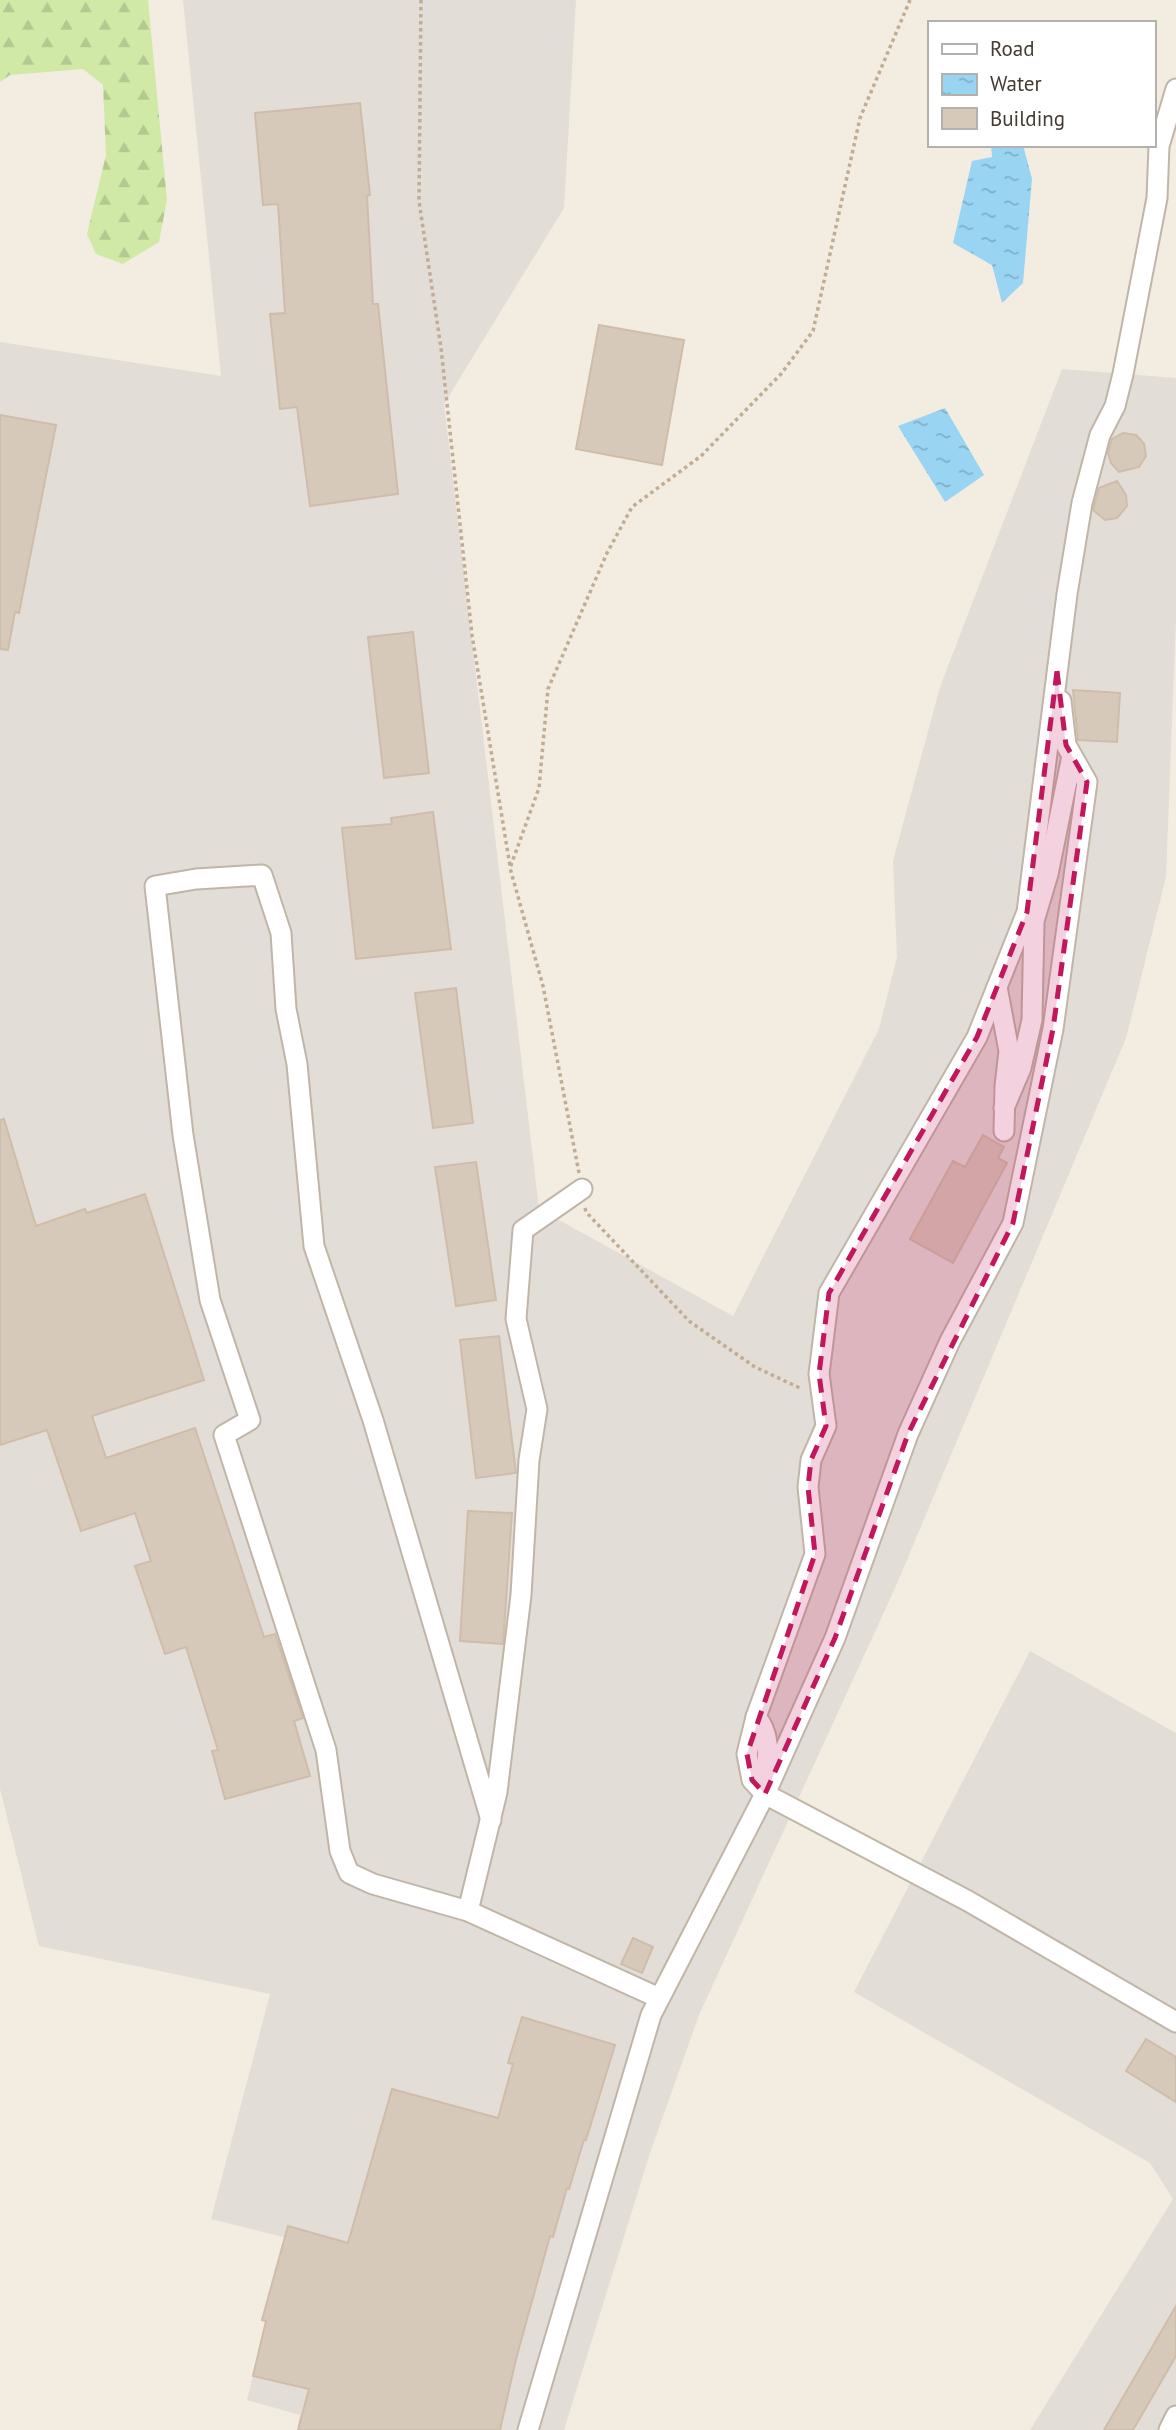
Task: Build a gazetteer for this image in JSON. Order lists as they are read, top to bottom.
{
  "legend": ["Road", "Water", "Building"]
}
